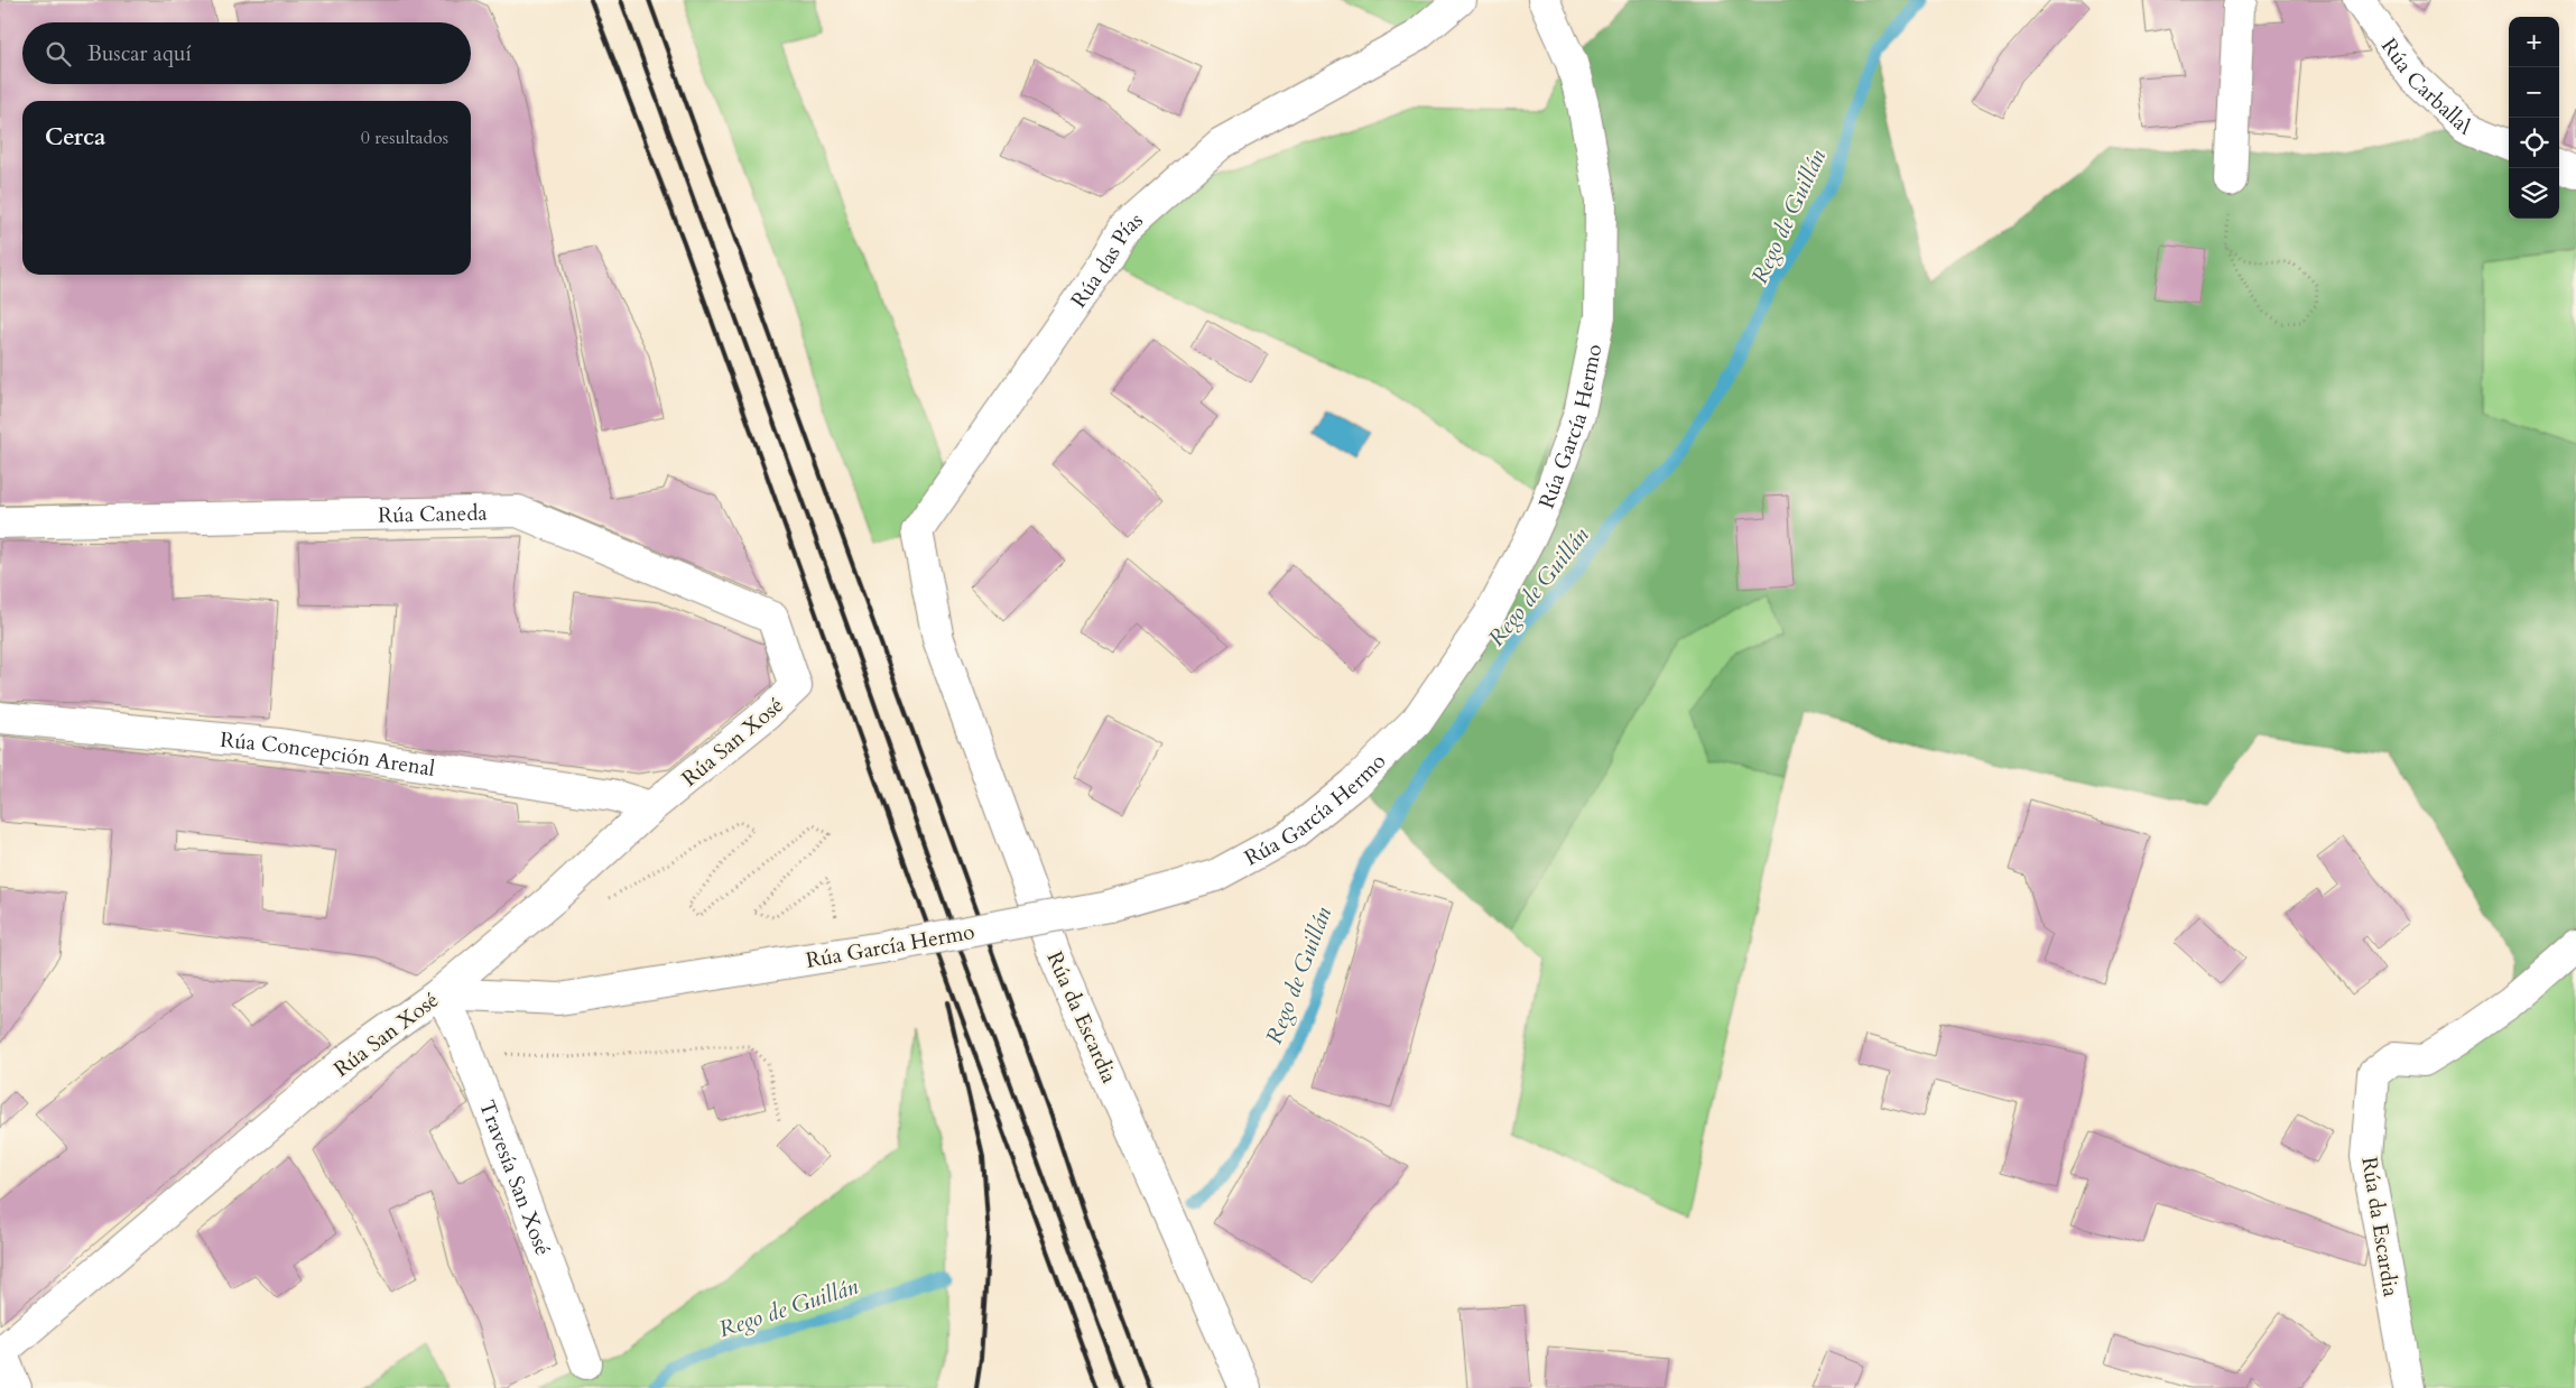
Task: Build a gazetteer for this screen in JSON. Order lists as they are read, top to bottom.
{
  "streets": {
    "street": [
      "Rúa Carballal",
      "Rúa das Pías",
      "Rúa García Hermo",
      "Rúa Caneda",
      "Rúa San Xosé",
      "Rúa Concepción Arenal",
      "Rúa da Escardia",
      "Travesía San Xosé"
    ]
  },
  "crossings": [
    ["Rúa das Pías", "Rúa da Escardia"],
    ["Rúa García Hermo", "Rúa San Xosé"],
    ["Rúa García Hermo", "Travesía San Xosé"],
    ["Rúa Caneda", "Rúa San Xosé"],
    ["Rúa San Xosé", "Rúa Concepción Arenal"],
    ["Rúa San Xosé", "Travesía San Xosé"]
  ],
  "water": ["Rego de Guillán"],
  "page": {
    "map_buttons": ["+", "−"],
    "search": "Buscar aquí",
    "heading": ["Cerca", "0 resultados"]
  }
}
